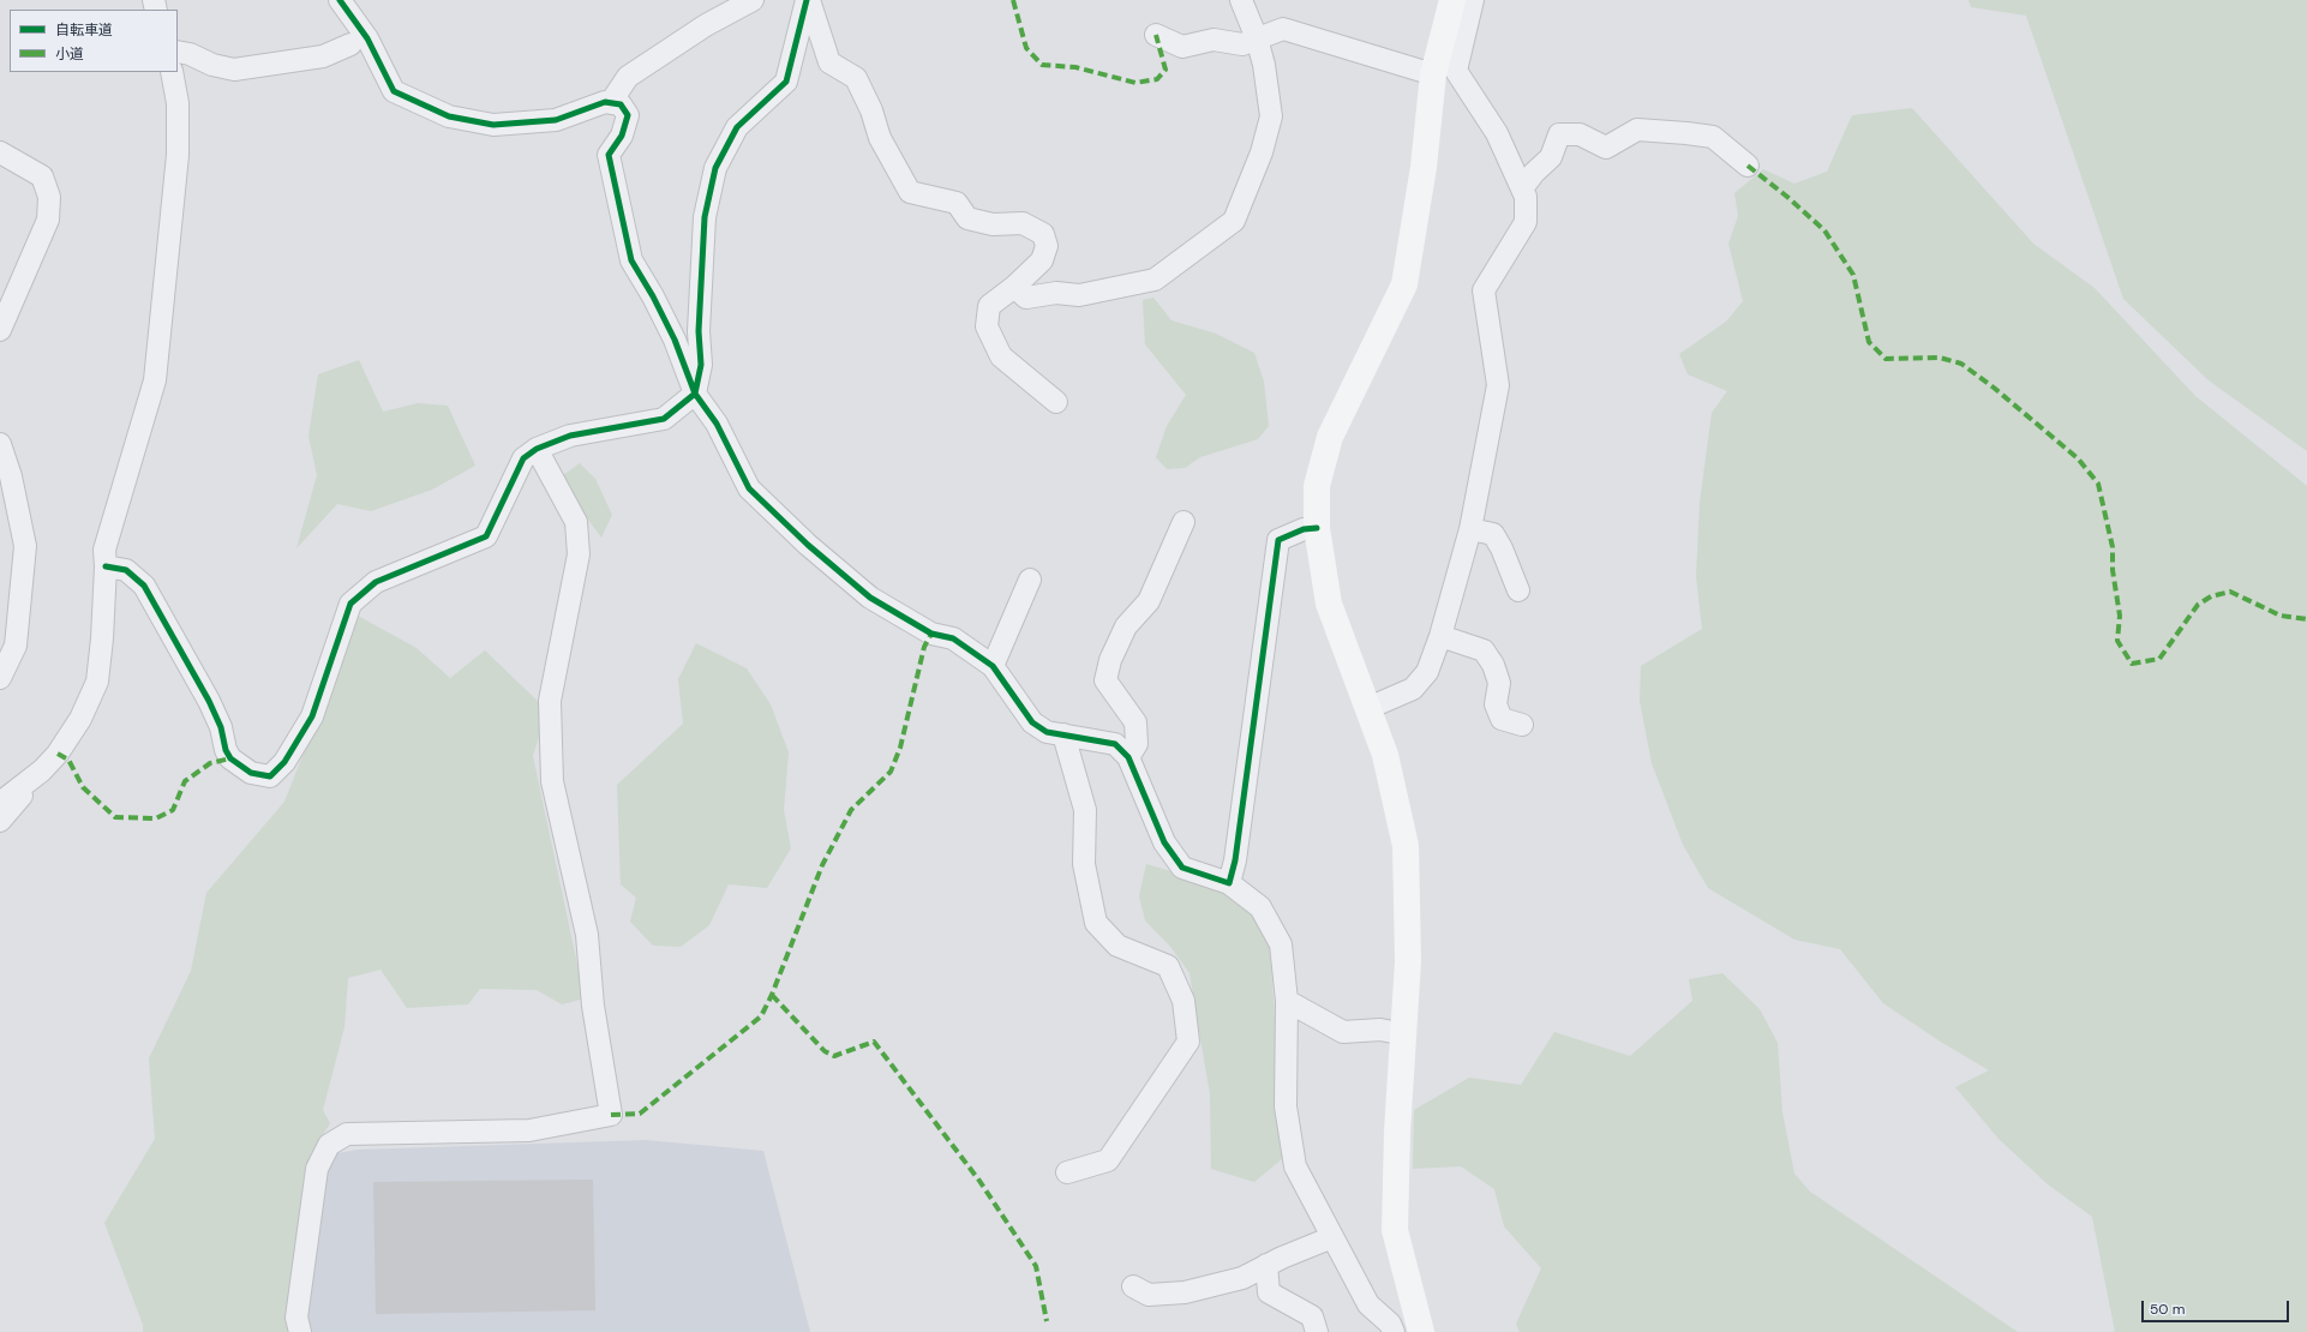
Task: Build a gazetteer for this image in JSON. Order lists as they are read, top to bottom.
{
  "legend": ["自転車道", "小道"],
  "scale_bar": "50 m"
}
